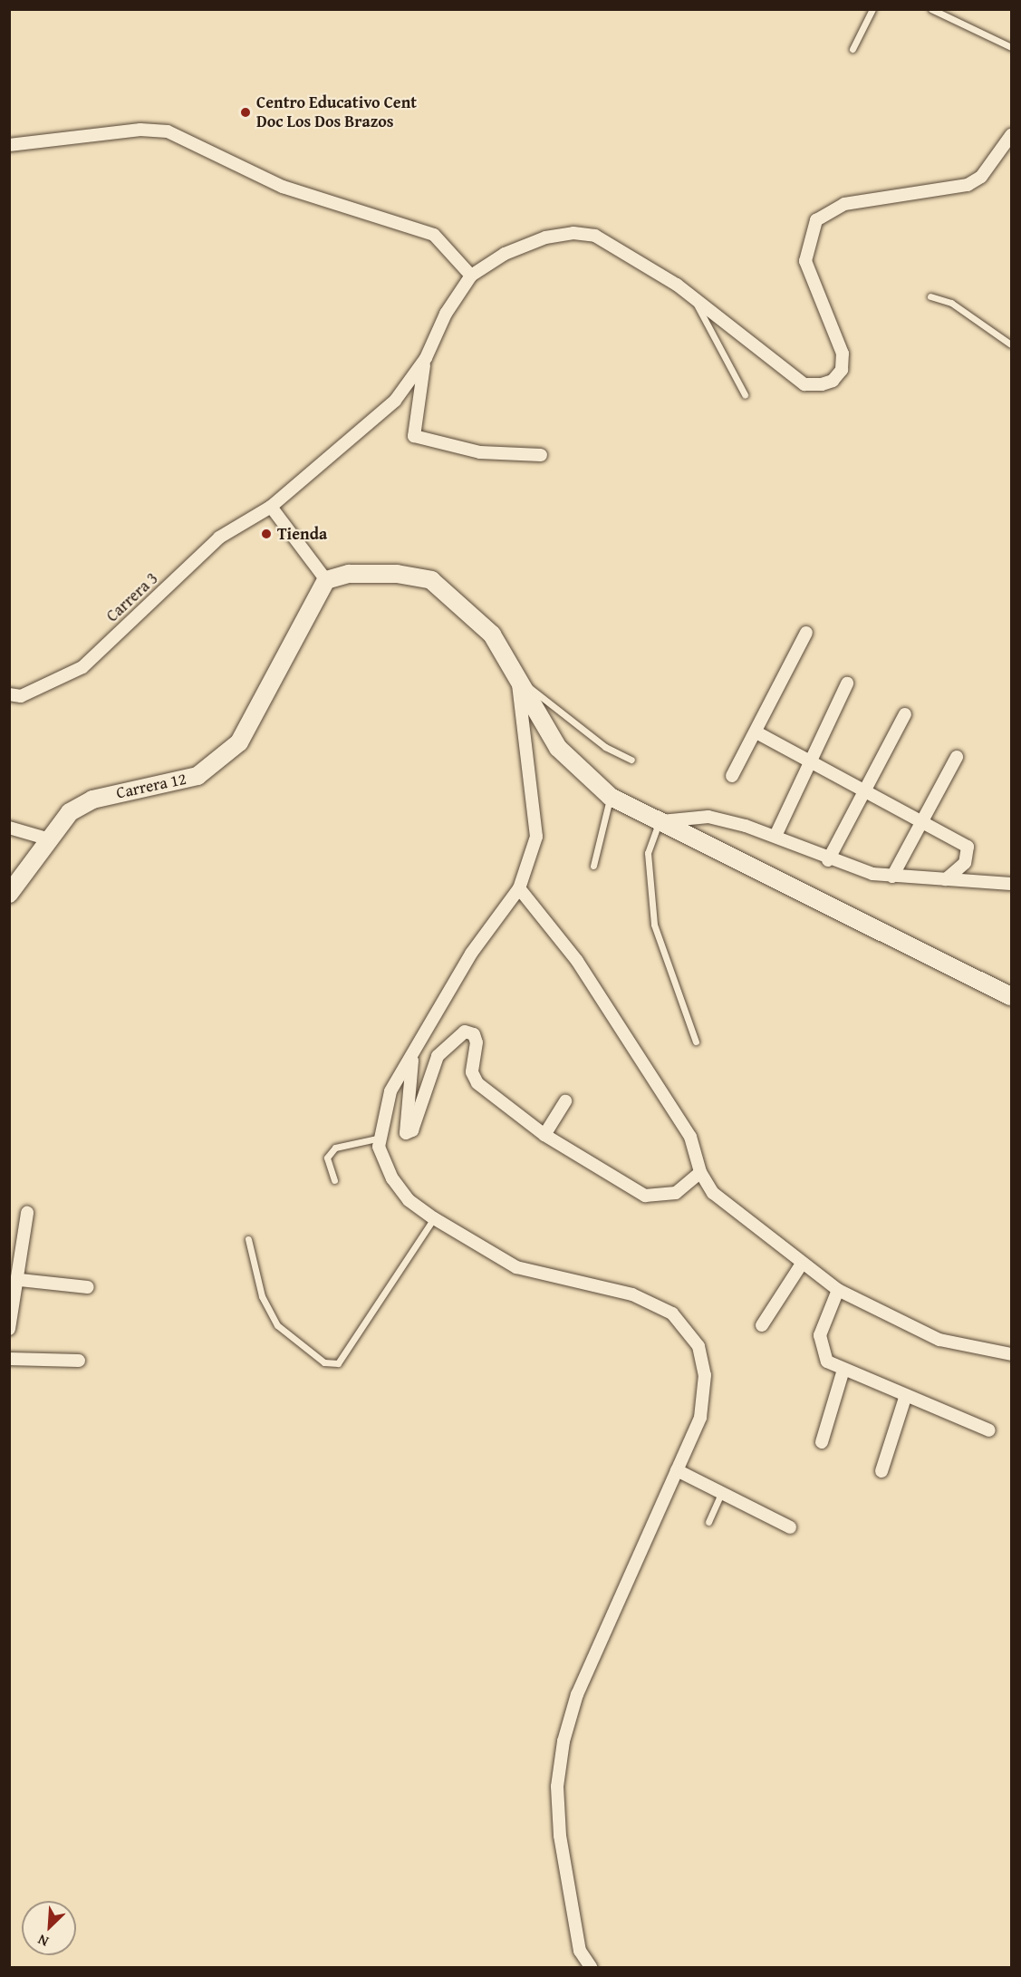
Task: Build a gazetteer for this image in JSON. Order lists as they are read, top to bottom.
{
  "streets": {
    "street": ["Carrera 3", "Carrera 12"]
  },
  "places": ["Centro Educativo Cent Doc Los Dos Brazos", "Tienda"],
  "north": "bottom left"
}
